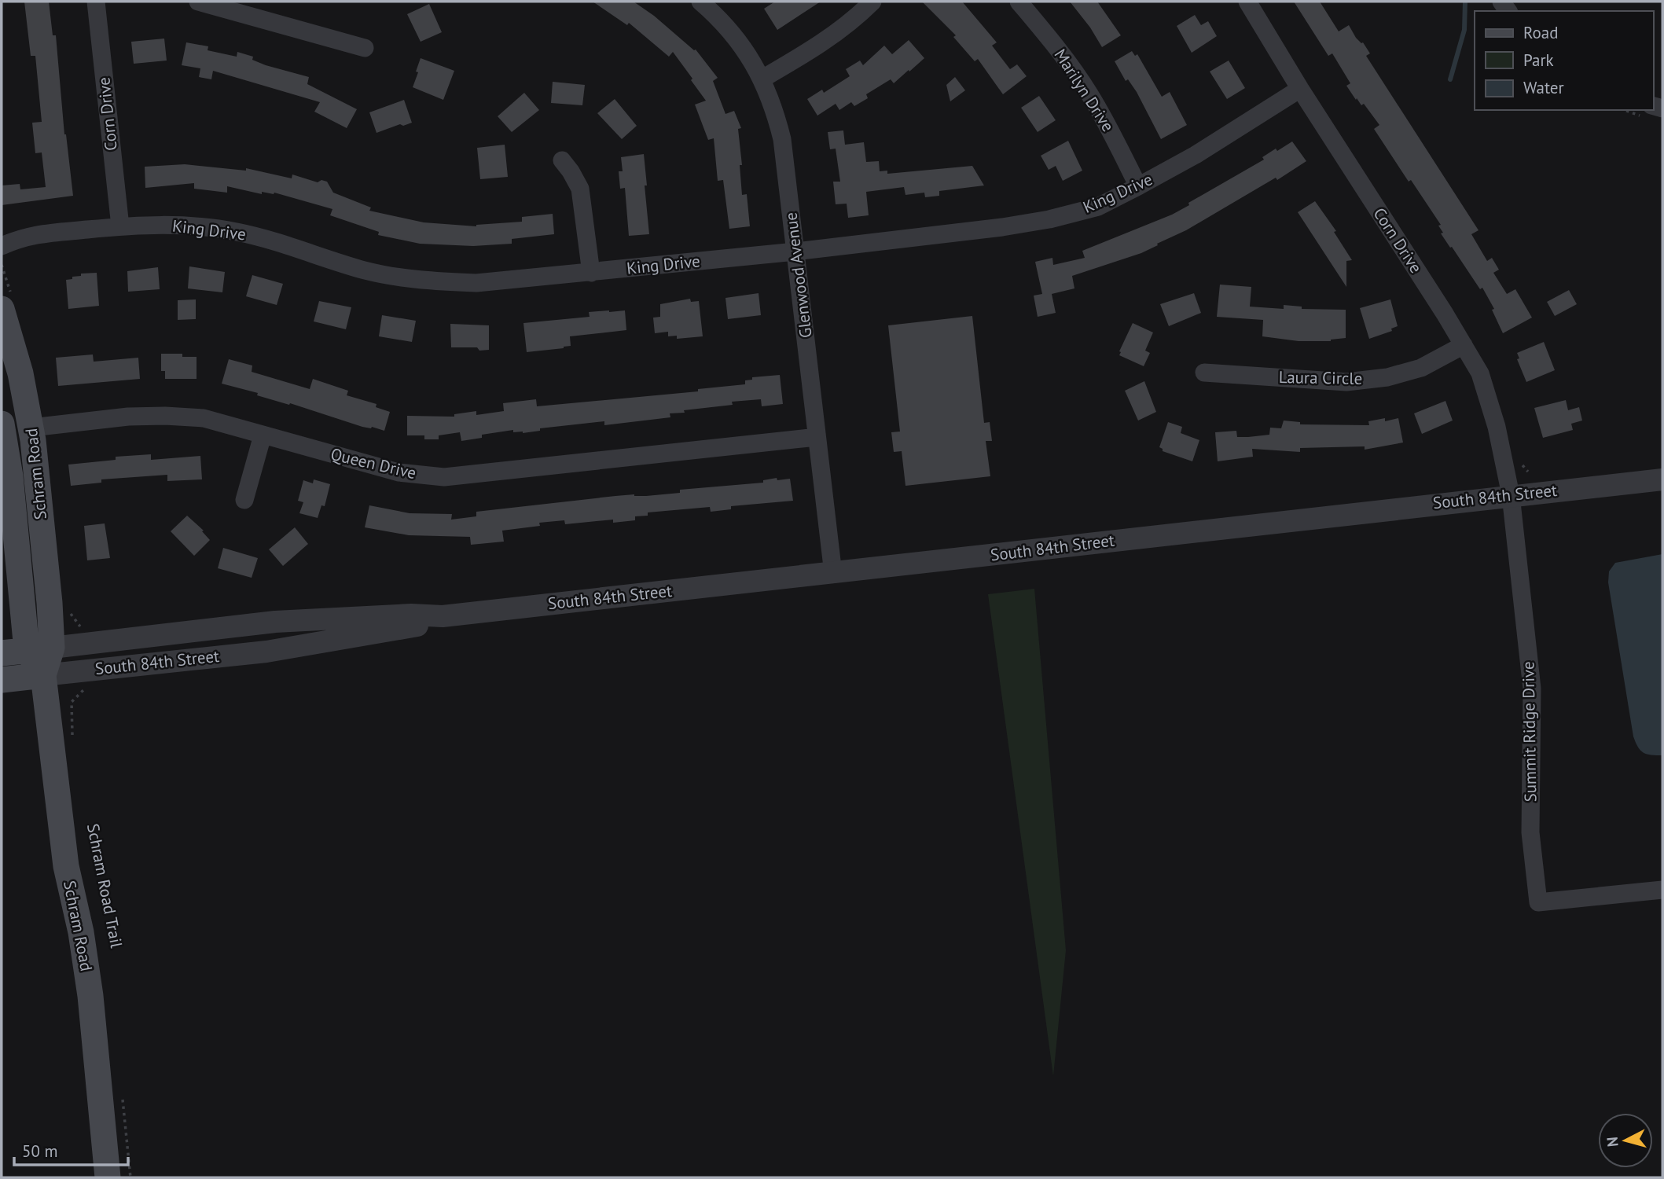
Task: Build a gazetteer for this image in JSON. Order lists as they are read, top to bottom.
{
  "streets": {
    "main road": ["Schram Road", "South 84th Street"],
    "street": [
      "Marilyn Drive",
      "Corn Drive",
      "King Drive",
      "Glenwood Avenue",
      "Laura Circle",
      "Queen Drive",
      "Summit Ridge Drive"
    ]
  },
  "crossings": [
    ["Marilyn Drive", "King Drive"],
    ["Corn Drive", "King Drive"],
    ["Corn Drive", "Laura Circle"],
    ["Corn Drive", "South 84th Street"],
    ["Corn Drive", "Summit Ridge Drive"],
    ["King Drive", "Glenwood Avenue"],
    ["Glenwood Avenue", "Queen Drive"],
    ["Glenwood Avenue", "South 84th Street"],
    ["Queen Drive", "Schram Road"],
    ["Schram Road", "South 84th Street"],
    ["South 84th Street", "Summit Ridge Drive"]
  ],
  "legend": ["Road", "Park", "Water"],
  "scale_bar": "50 m",
  "north": "left"
}
